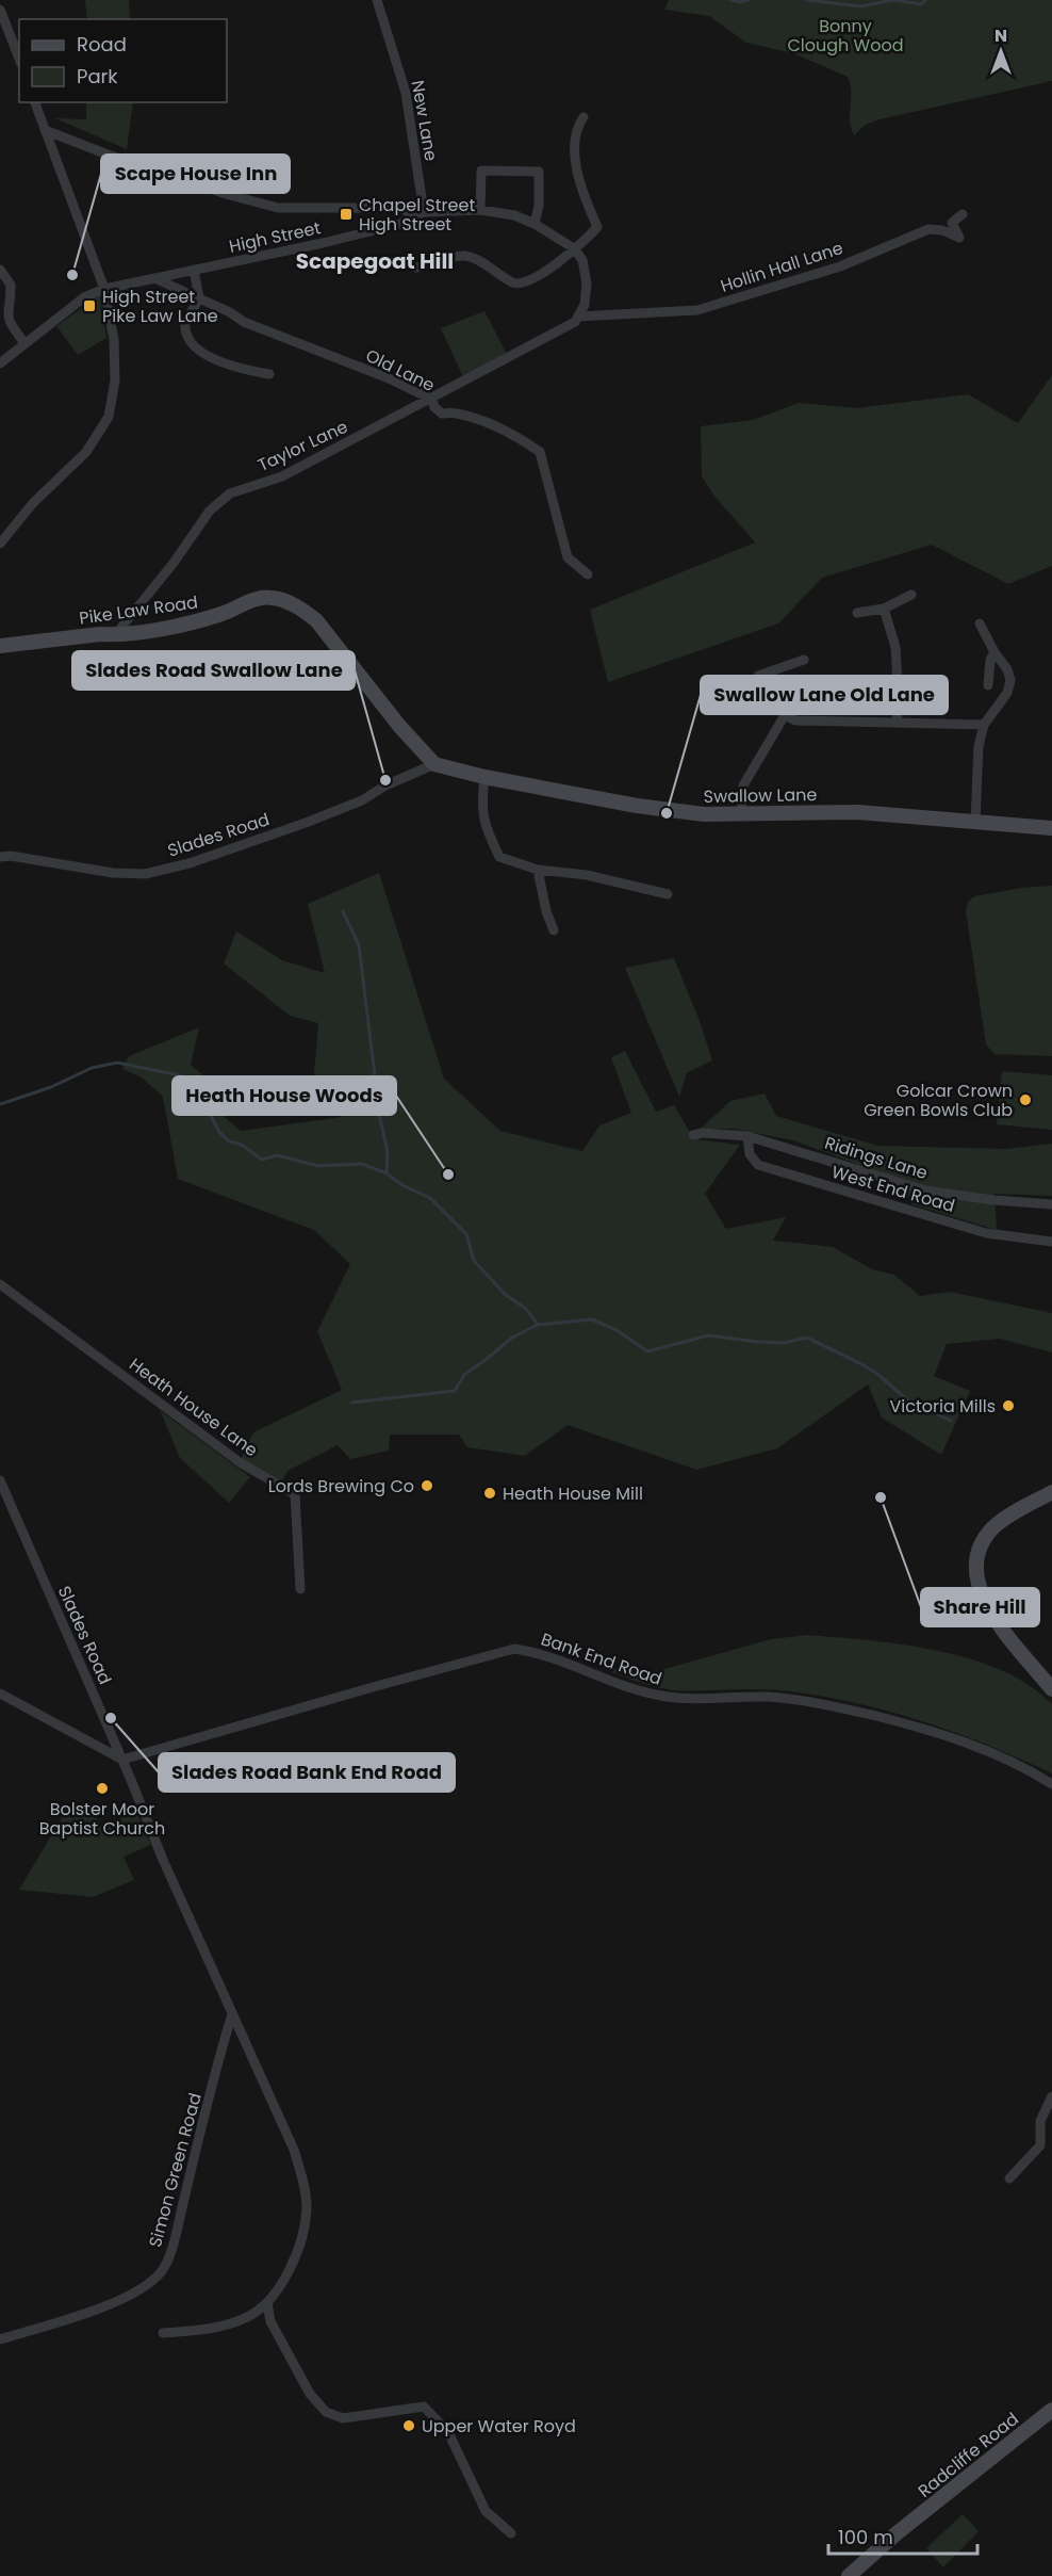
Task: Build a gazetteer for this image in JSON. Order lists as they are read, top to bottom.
{
  "streets": {
    "street": [
      "New Lane",
      "High Street",
      "Hollin Hall Lane",
      "Old Lane",
      "Taylor Lane",
      "Pike Law Road",
      "Swallow Lane",
      "Slades Road",
      "Ridings Lane",
      "West End Road",
      "Heath House Lane",
      "Bank End Road",
      "Simon Green Road",
      "Radcliffe Road"
    ]
  },
  "crossings": [
    ["New Lane", "High Street"],
    ["High Street", "Old Lane"],
    ["Hollin Hall Lane", "Taylor Lane"],
    ["Old Lane", "Taylor Lane"],
    ["Taylor Lane", "Pike Law Road"],
    ["Pike Law Road", "Swallow Lane"],
    ["Pike Law Road", "Slades Road"],
    ["Swallow Lane", "Slades Road"],
    ["Slades Road", "Bank End Road"],
    ["Slades Road", "Simon Green Road"],
    ["Ridings Lane", "West End Road"]
  ],
  "districts": ["Scapegoat Hill"],
  "parks": ["Bonny Clough Wood"],
  "places": {
    "transit": ["Chapel Street High Street", "High Street Pike Law Lane"],
    "other": [
      "Scape House Inn",
      "Slades Road Swallow Lane",
      "Swallow Lane Old Lane",
      "Golcar Crown Green Bowls Club",
      "Heath House Woods",
      "Victoria Mills",
      "Lords Brewing Co",
      "Heath House Mill",
      "Share Hill",
      "Slades Road Bank End Road",
      "Bolster Moor Baptist Church",
      "Upper Water Royd"
    ]
  },
  "legend": ["Road", "Park"],
  "scale_bar": "100 m",
  "north": "top"
}
